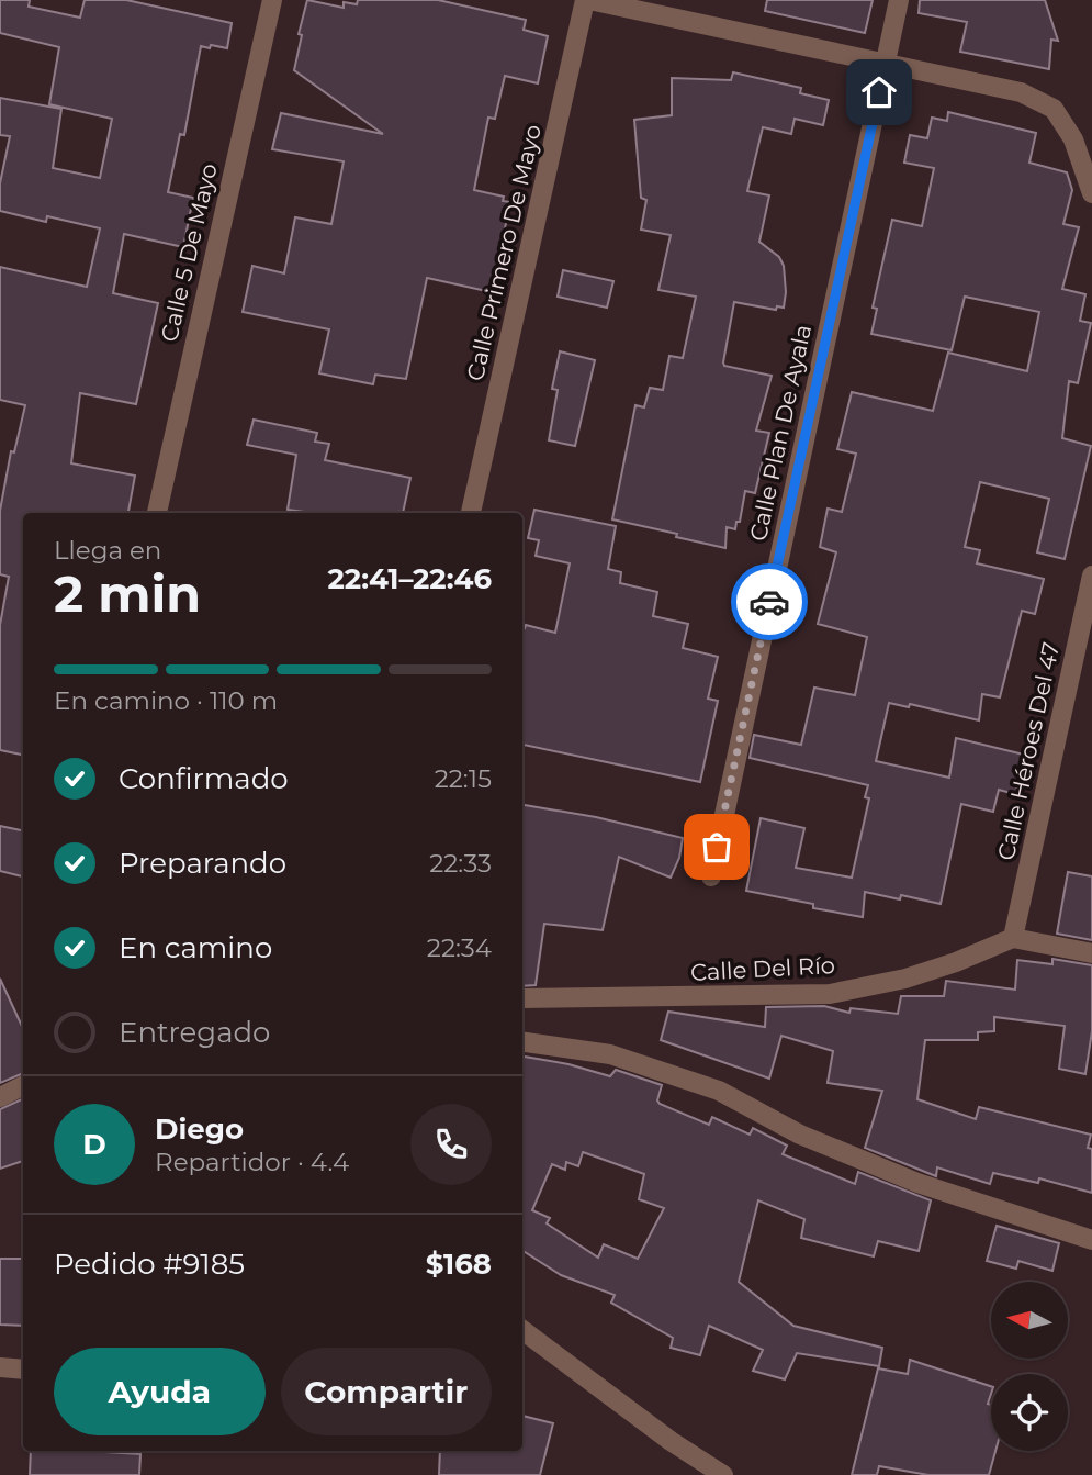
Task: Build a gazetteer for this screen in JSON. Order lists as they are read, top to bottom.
{
  "streets": {
    "street": [
      "Calle 5 De Mayo",
      "Calle Primero De Mayo",
      "Calle Plan De Ayala",
      "Calle Héroes Del 47",
      "Calle Del Río"
    ]
  },
  "crossings": [
    ["Calle Héroes Del 47", "Calle Del Río"]
  ],
  "north": "left",
  "page": {
    "heading": ["2 min", "Llega en", "22:41–22:46"],
    "panel": [
      "Diego",
      "Repartidor · 4.4",
      "Pedido #9185",
      "$168"
    ],
    "bar": "En camino · 110 m",
    "list": [
      ["Confirmado", "22:15"],
      ["Preparando", "22:33"],
      ["En camino", "22:34"],
      "Entregado"
    ],
    "round": "D",
    "buttons": ["Ayuda", "Compartir"]
  }
}
